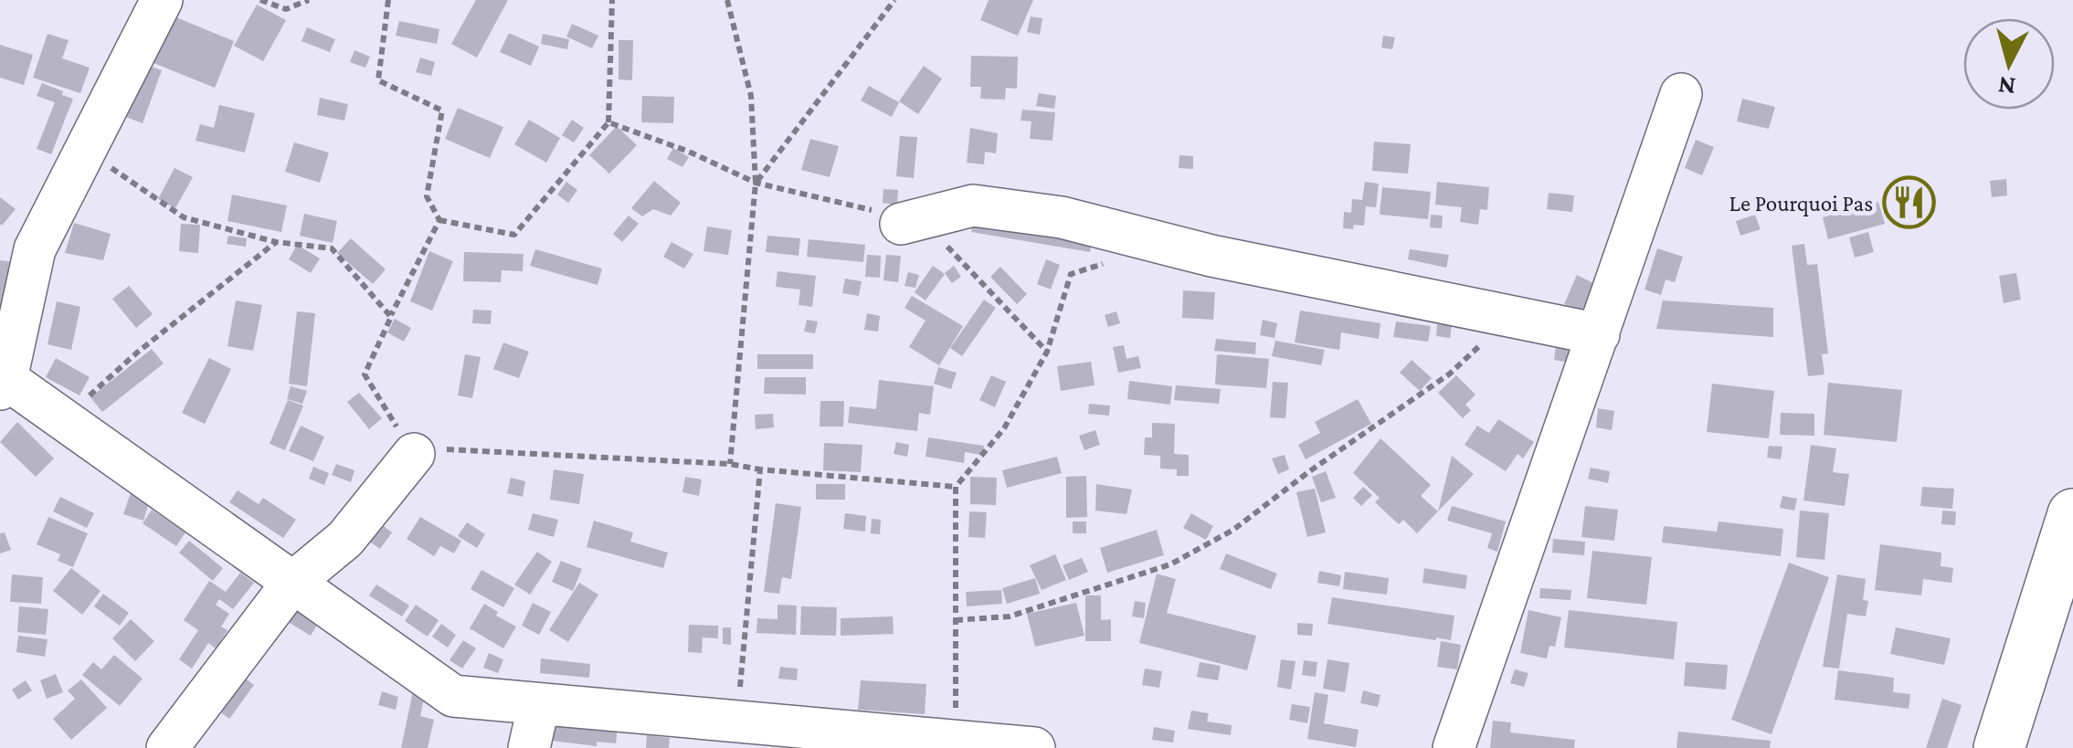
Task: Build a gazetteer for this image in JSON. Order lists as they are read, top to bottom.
{
  "places": {
    "restaurant": ["Le Pourquoi Pas"]
  },
  "north": "bottom"
}
